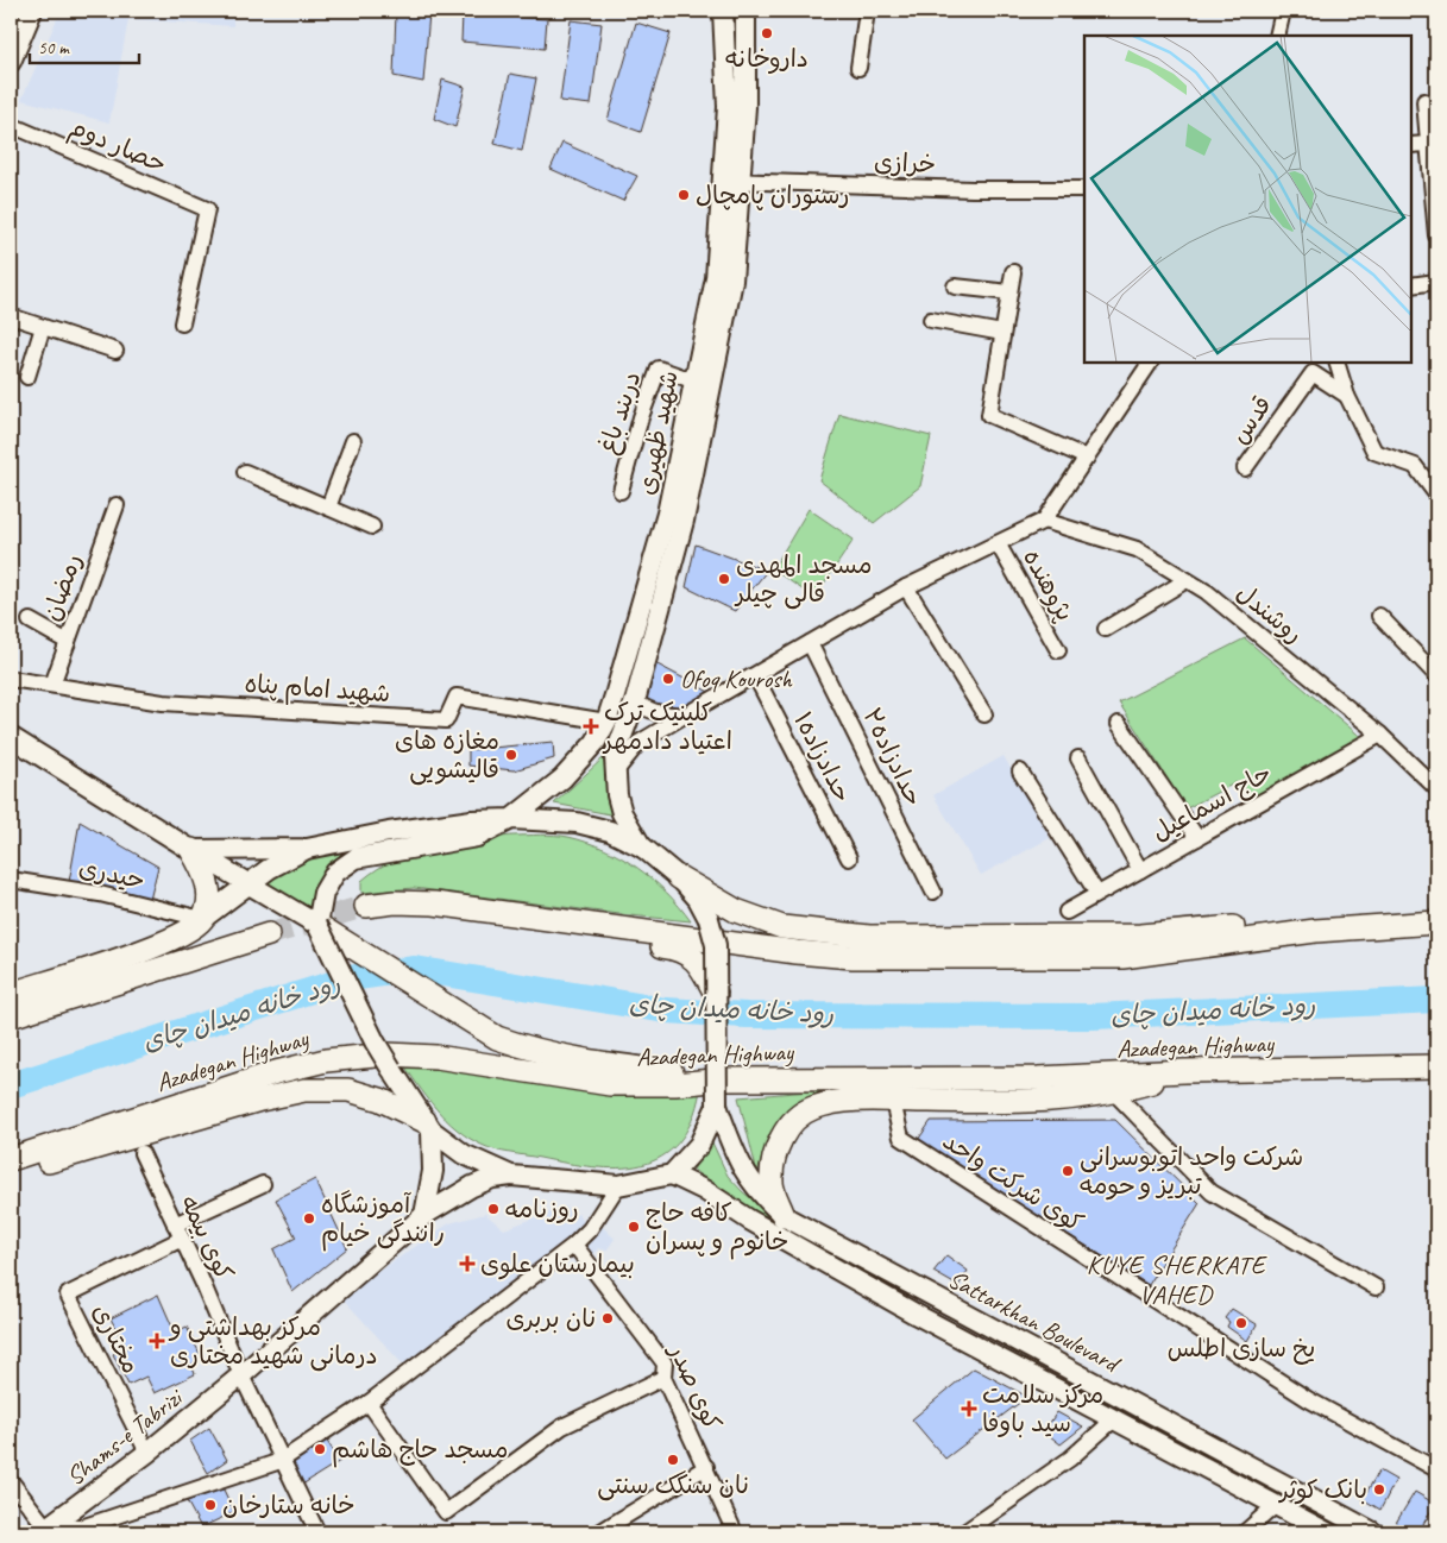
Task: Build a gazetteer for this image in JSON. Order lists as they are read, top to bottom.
{
  "streets": {
    "highway": ["Azadegan Highway"],
    "main road": ["شهید ظهیری", "Sattarkhan Boulevard", "Shams-e Tabrizi"],
    "street": [
      "حصار دوم",
      "خرازی",
      "دربند باغ",
      "قدس",
      "پژوهنده",
      "رمضان",
      "روشندل",
      "شهید امام پناه",
      "حدادزاده۱",
      "حدادزاده۲",
      "حاج اسماعیل",
      "حیدری",
      "کوی شرکت واحد",
      "کوی بیمه",
      "مختاری",
      "کوی صدر"
    ]
  },
  "crossings": [
    ["خرازی", "شهید ظهیری"],
    ["دربند باغ", "شهید ظهیری"],
    ["شهید ظهیری", "شهید امام پناه"],
    ["رمضان", "شهید امام پناه"],
    ["روشندل", "حاج اسماعیل"],
    ["کوی بیمه", "مختاری"],
    ["کوی بیمه", "Shams-e Tabrizi"],
    ["مختاری", "Shams-e Tabrizi"]
  ],
  "districts": ["KUYE SHERKATE VAHED"],
  "water": ["رود خانه میدان چای"],
  "places": {
    "other": [
      "داروخانه",
      "رستوران پامچال",
      "مسجد المهدی قالی چیلر",
      "Ofoq Kourosh",
      "مغازه های قالیشویی",
      "شرکت واحد اتوبوسرانی تبریز و حومه",
      "روزنامه",
      "آموزشگاه رانندگی خیام",
      "کافه حاج‌ خانوم‌ و پسران",
      "نان بربری",
      "یخ سازی اطلس",
      "مسجد حاج هاشم",
      "نان سنگک سنتی",
      "بانک کوثر",
      "خانه ستارخان"
    ],
    "health": [
      "کلینیک ترک اعتیاد دادمهر",
      "بیمارستان علوی",
      "مرکز بهداشتی و درمانی شهید مختاری",
      "مرکز سلامت سید باوفا"
    ]
  },
  "scale_bar": "50 m"
}
